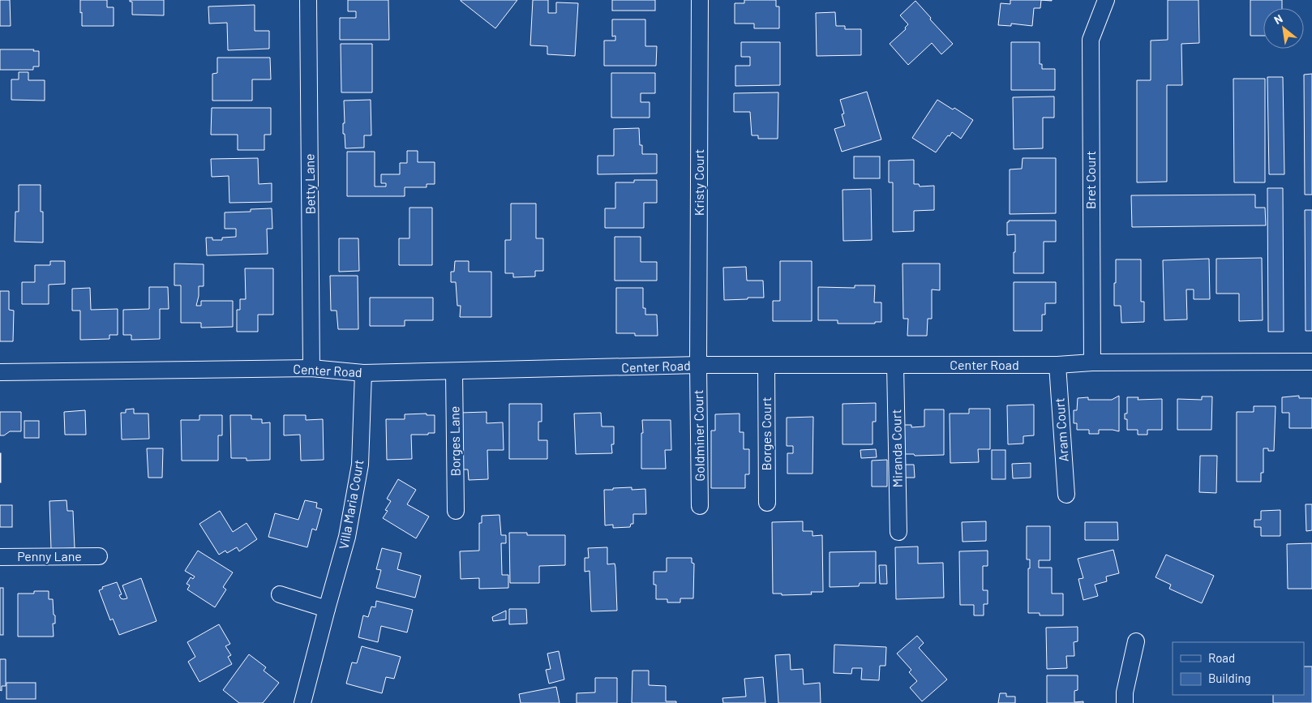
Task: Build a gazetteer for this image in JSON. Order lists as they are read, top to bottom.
{
  "streets": {
    "street": [
      "Bret Court",
      "Kristy Court",
      "Betty Lane",
      "Center Road",
      "Aram Court",
      "Borges Court",
      "Goldminer Court",
      "Borges Lane",
      "Miranda Court",
      "Villa Maria Court",
      "Penny Lane"
    ]
  },
  "crossings": [
    ["Bret Court", "Center Road"],
    ["Kristy Court", "Center Road"],
    ["Kristy Court", "Goldminer Court"],
    ["Betty Lane", "Center Road"],
    ["Center Road", "Aram Court"],
    ["Center Road", "Borges Court"],
    ["Center Road", "Goldminer Court"],
    ["Center Road", "Borges Lane"],
    ["Center Road", "Miranda Court"],
    ["Center Road", "Villa Maria Court"]
  ],
  "legend": ["Road", "Building"],
  "north": "top left"
}
